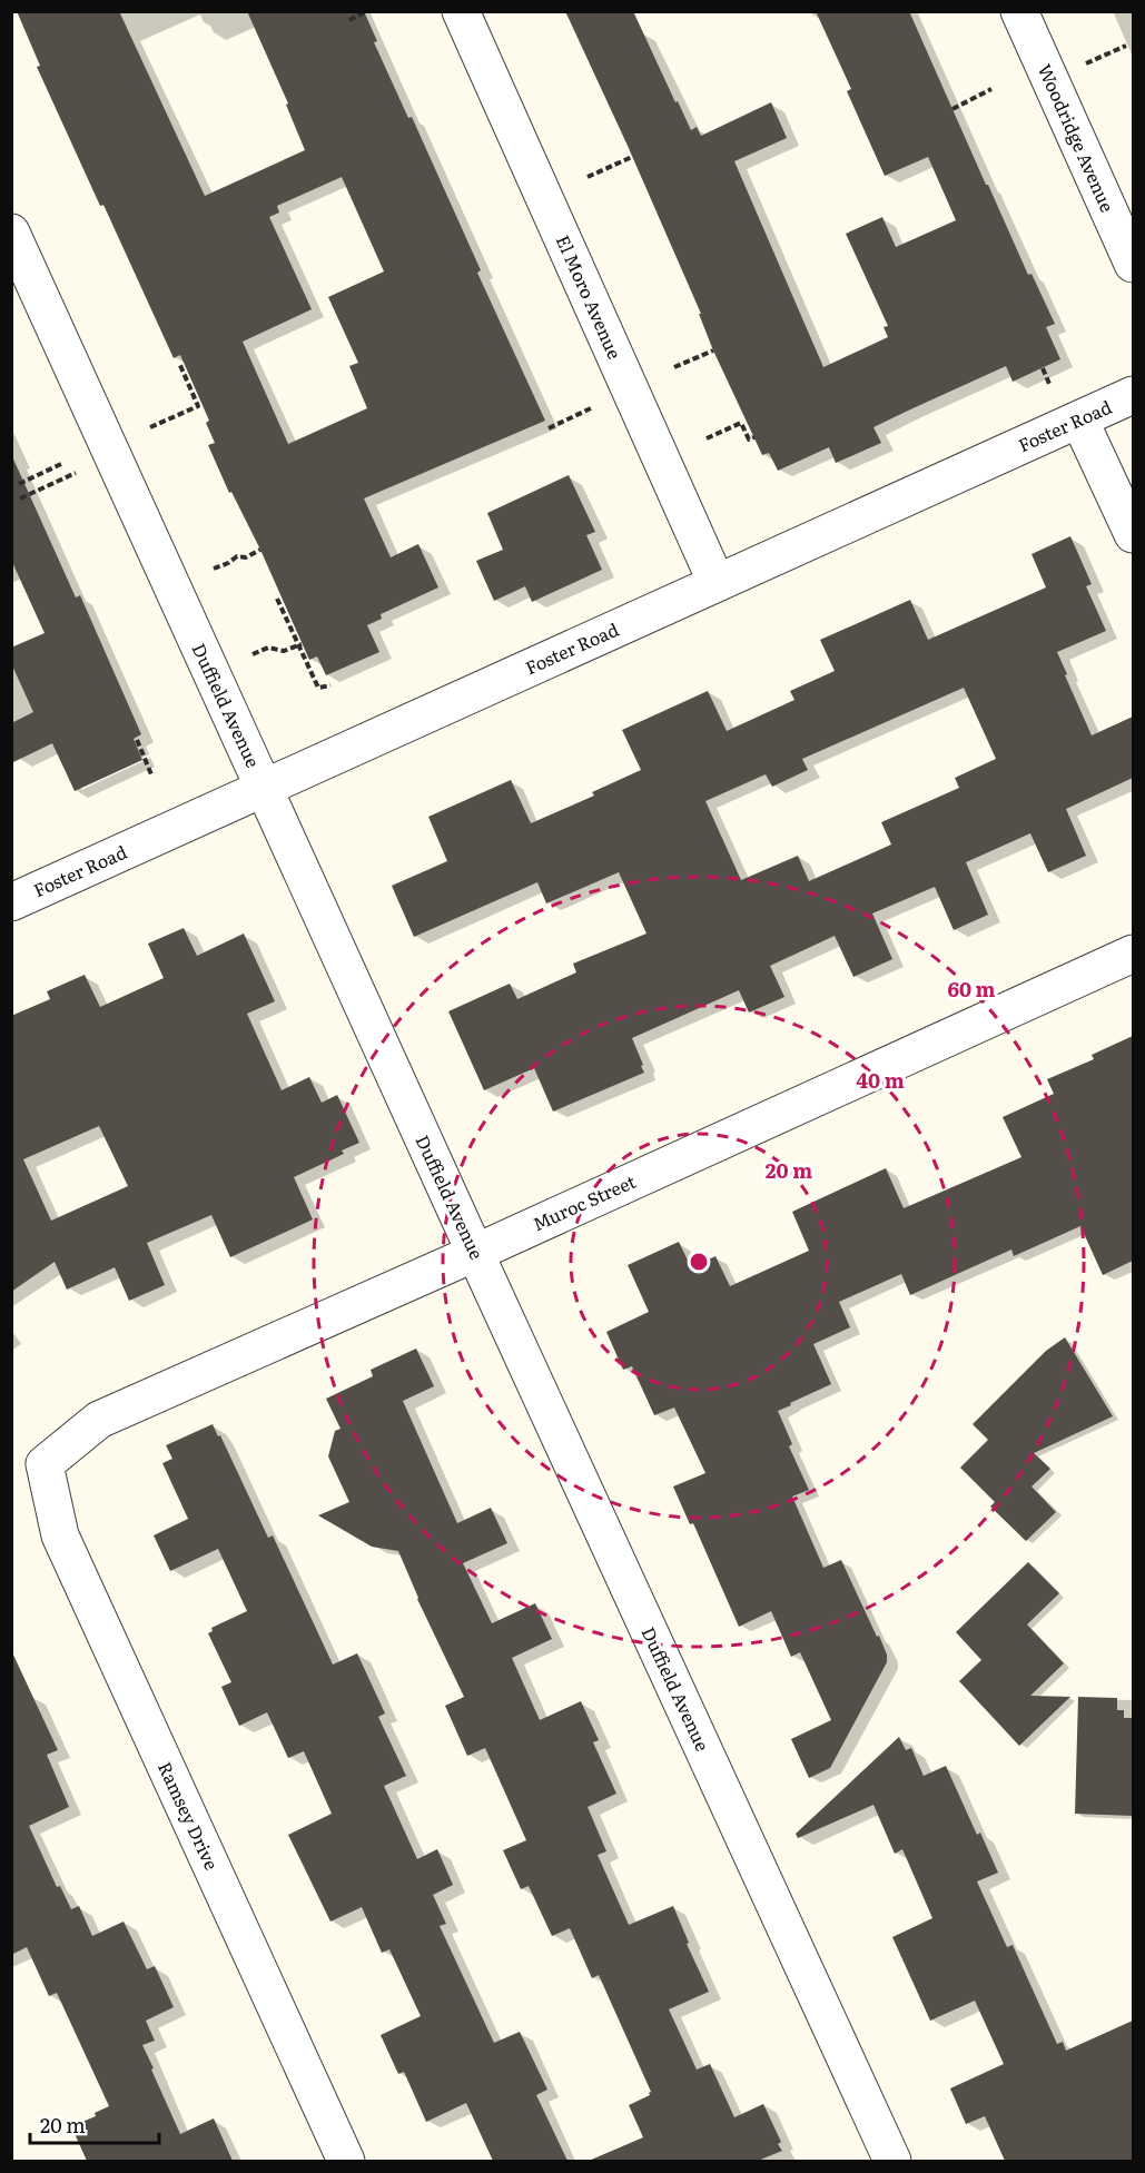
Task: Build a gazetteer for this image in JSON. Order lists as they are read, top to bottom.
{
  "streets": {
    "street": [
      "Woodridge Avenue",
      "El Moro Avenue",
      "Foster Road",
      "Duffield Avenue",
      "Muroc Street",
      "Ramsey Drive"
    ]
  },
  "crossings": [
    ["El Moro Avenue", "Foster Road"],
    ["Foster Road", "Duffield Avenue"],
    ["Duffield Avenue", "Muroc Street"],
    ["Muroc Street", "Ramsey Drive"]
  ],
  "scale_bar": "20 m",
  "rings": ["60 m", "40 m", "20 m"]
}
